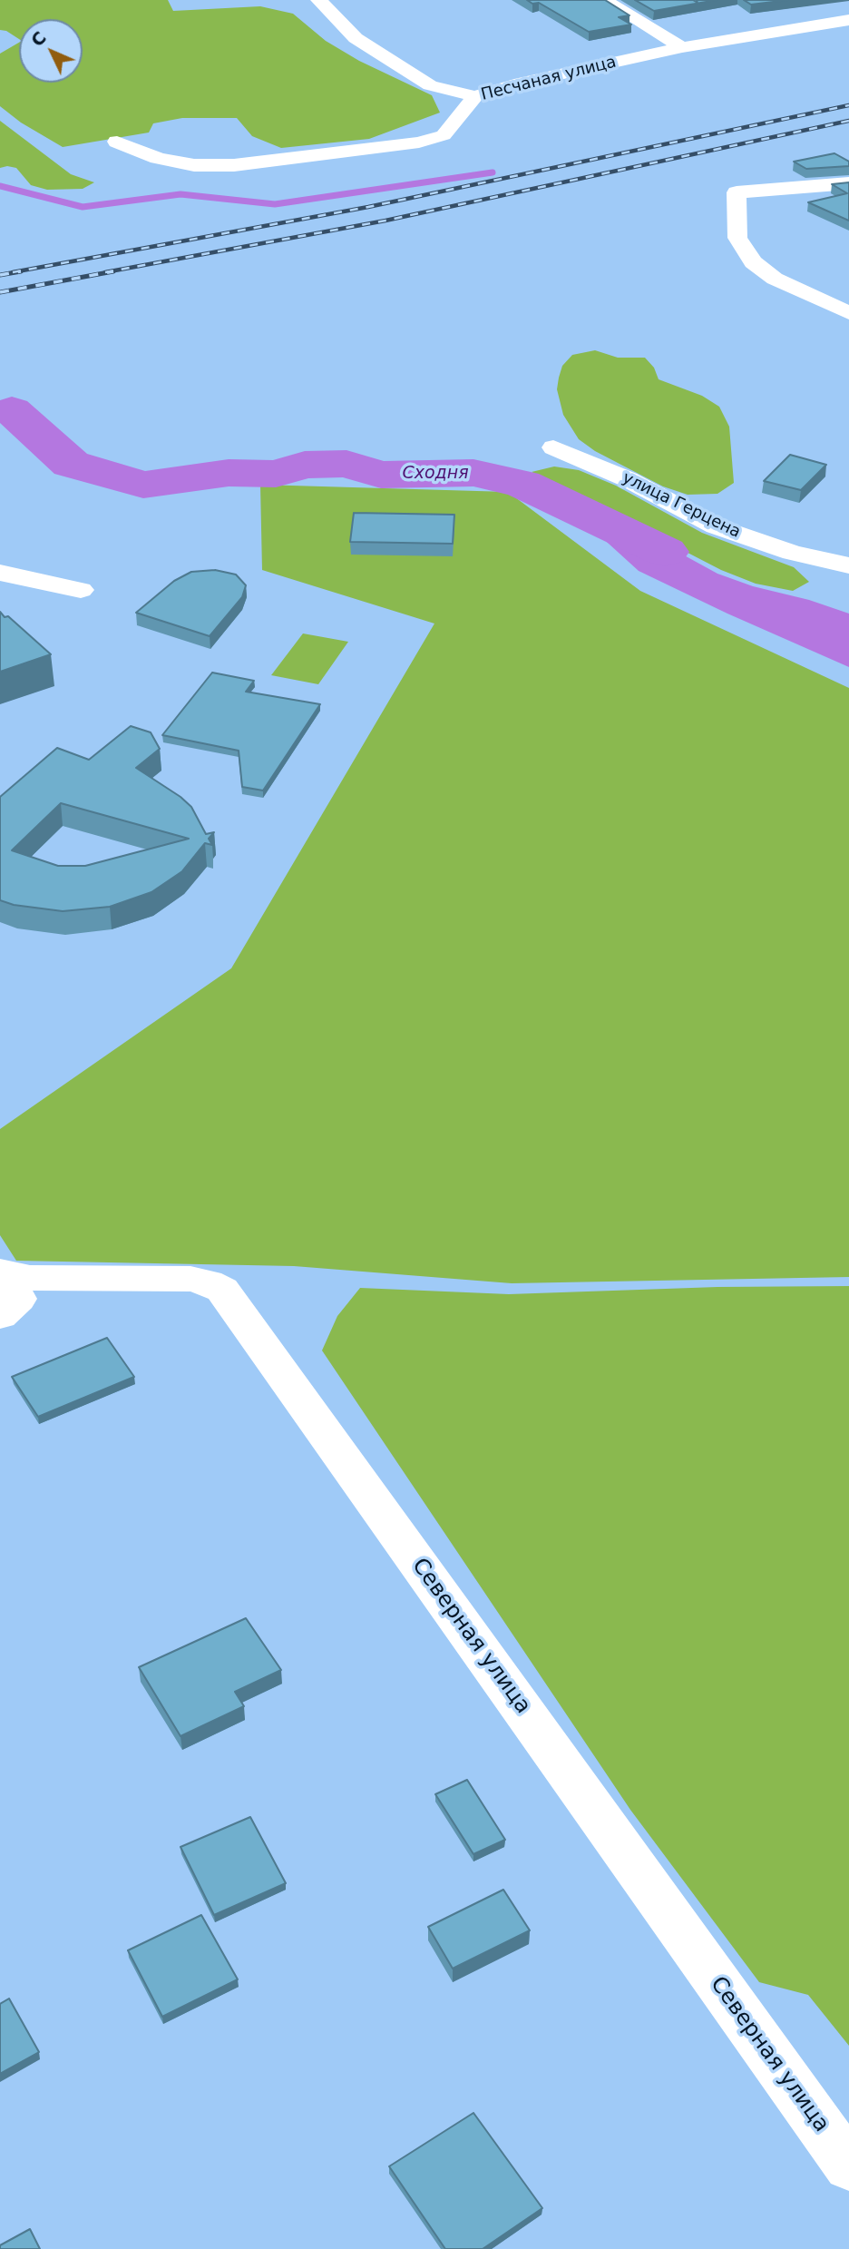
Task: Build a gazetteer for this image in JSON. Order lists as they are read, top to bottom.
{
  "streets": {
    "street": ["Песчаная улица", "улица Герцена", "Северная улица"]
  },
  "water": ["Сходня"],
  "north": "top left"
}
